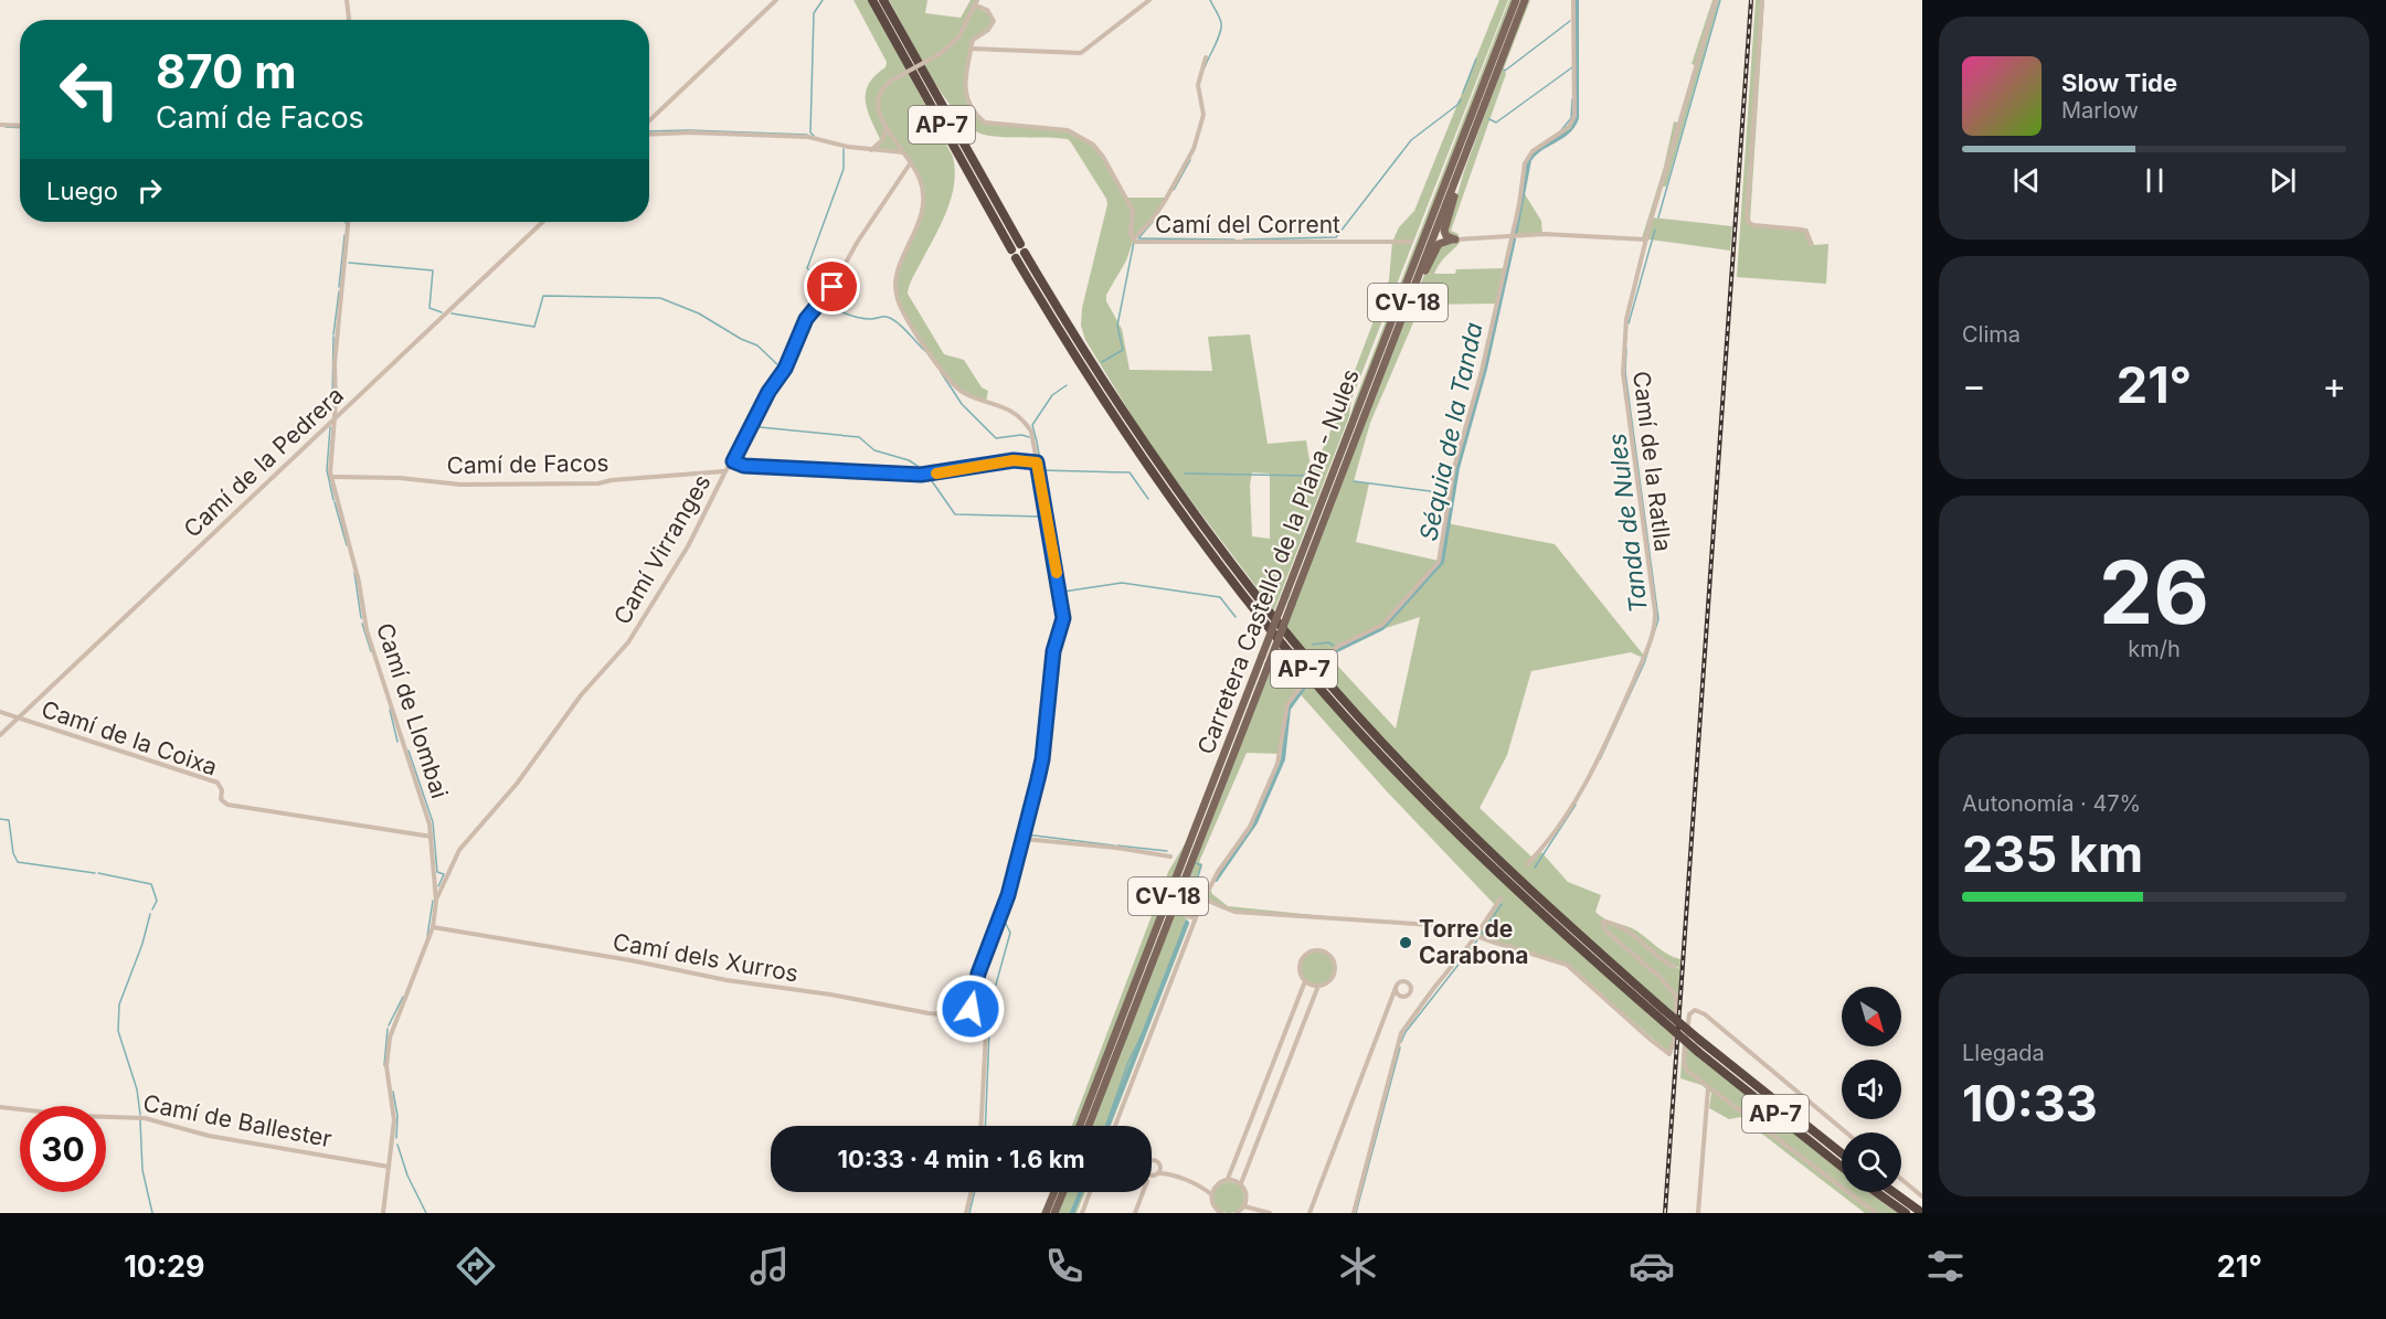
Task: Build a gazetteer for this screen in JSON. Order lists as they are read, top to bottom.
{
  "streets": {
    "highway": ["AP-7"],
    "main road": ["CV-18", "Carretera Castelló de la Plana - Nules"],
    "street": [
      "Camí del Corrent",
      "Camí de la Ratlla",
      "Camí de la Pedrera",
      "Camí de Facos",
      "Camí Virranges",
      "Camí de Llombai",
      "Camí de la Coixa",
      "Camí dels Xurros",
      "Camí de Ballester"
    ]
  },
  "crossings": [
    ["CV-18", "Carretera Castelló de la Plana - Nules"],
    ["Camí de la Pedrera", "Camí de Llombai"],
    ["Camí de la Pedrera", "Camí de la Coixa"],
    ["Camí de Facos", "Camí Virranges"],
    ["Camí de Facos", "Camí de Llombai"],
    ["Camí Virranges", "Camí de Llombai"],
    ["Camí de Llombai", "Camí de la Coixa"],
    ["Camí de Llombai", "Camí dels Xurros"],
    ["Camí de Llombai", "Camí de Ballester"]
  ],
  "water": ["Séquia de la Tanda", "Tanda de Nules"],
  "places": ["Torre de Carabona"],
  "north": "bottom right",
  "page": {
    "turn": ["870 m", "Camí de Facos"],
    "song": ["Slow Tide", "Marlow"],
    "then": "Luego",
    "tile": [
      "Clima",
      ["26", "km/h"],
      ["Autonomía · 47%", "235 km"],
      ["Llegada", "10:33"]
    ],
    "heat": ["−", "21°", "+"],
    "limit": "30",
    "trip": "10:33 · 4 min · 1.6 km",
    "tabs": ["10:29", "21°"]
  }
}
